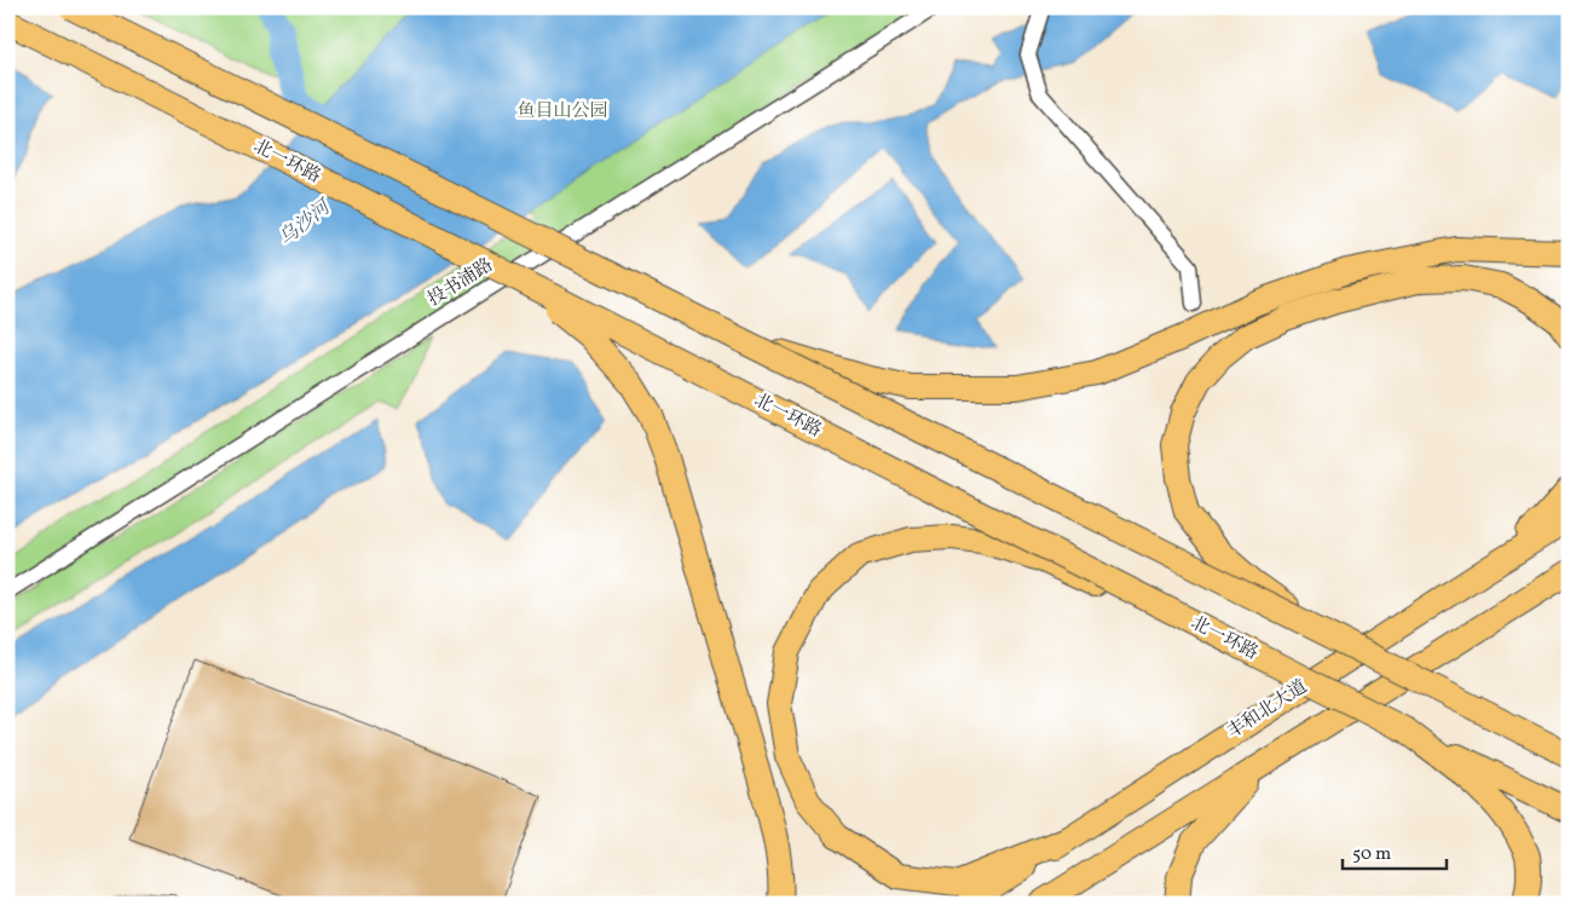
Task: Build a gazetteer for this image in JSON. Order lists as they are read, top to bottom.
{
  "streets": {
    "highway": ["北一环路", "丰和北大道"],
    "street": ["投书浦路"]
  },
  "water": ["乌沙河"],
  "parks": ["鱼目山公园"],
  "scale_bar": "50 m"
}
